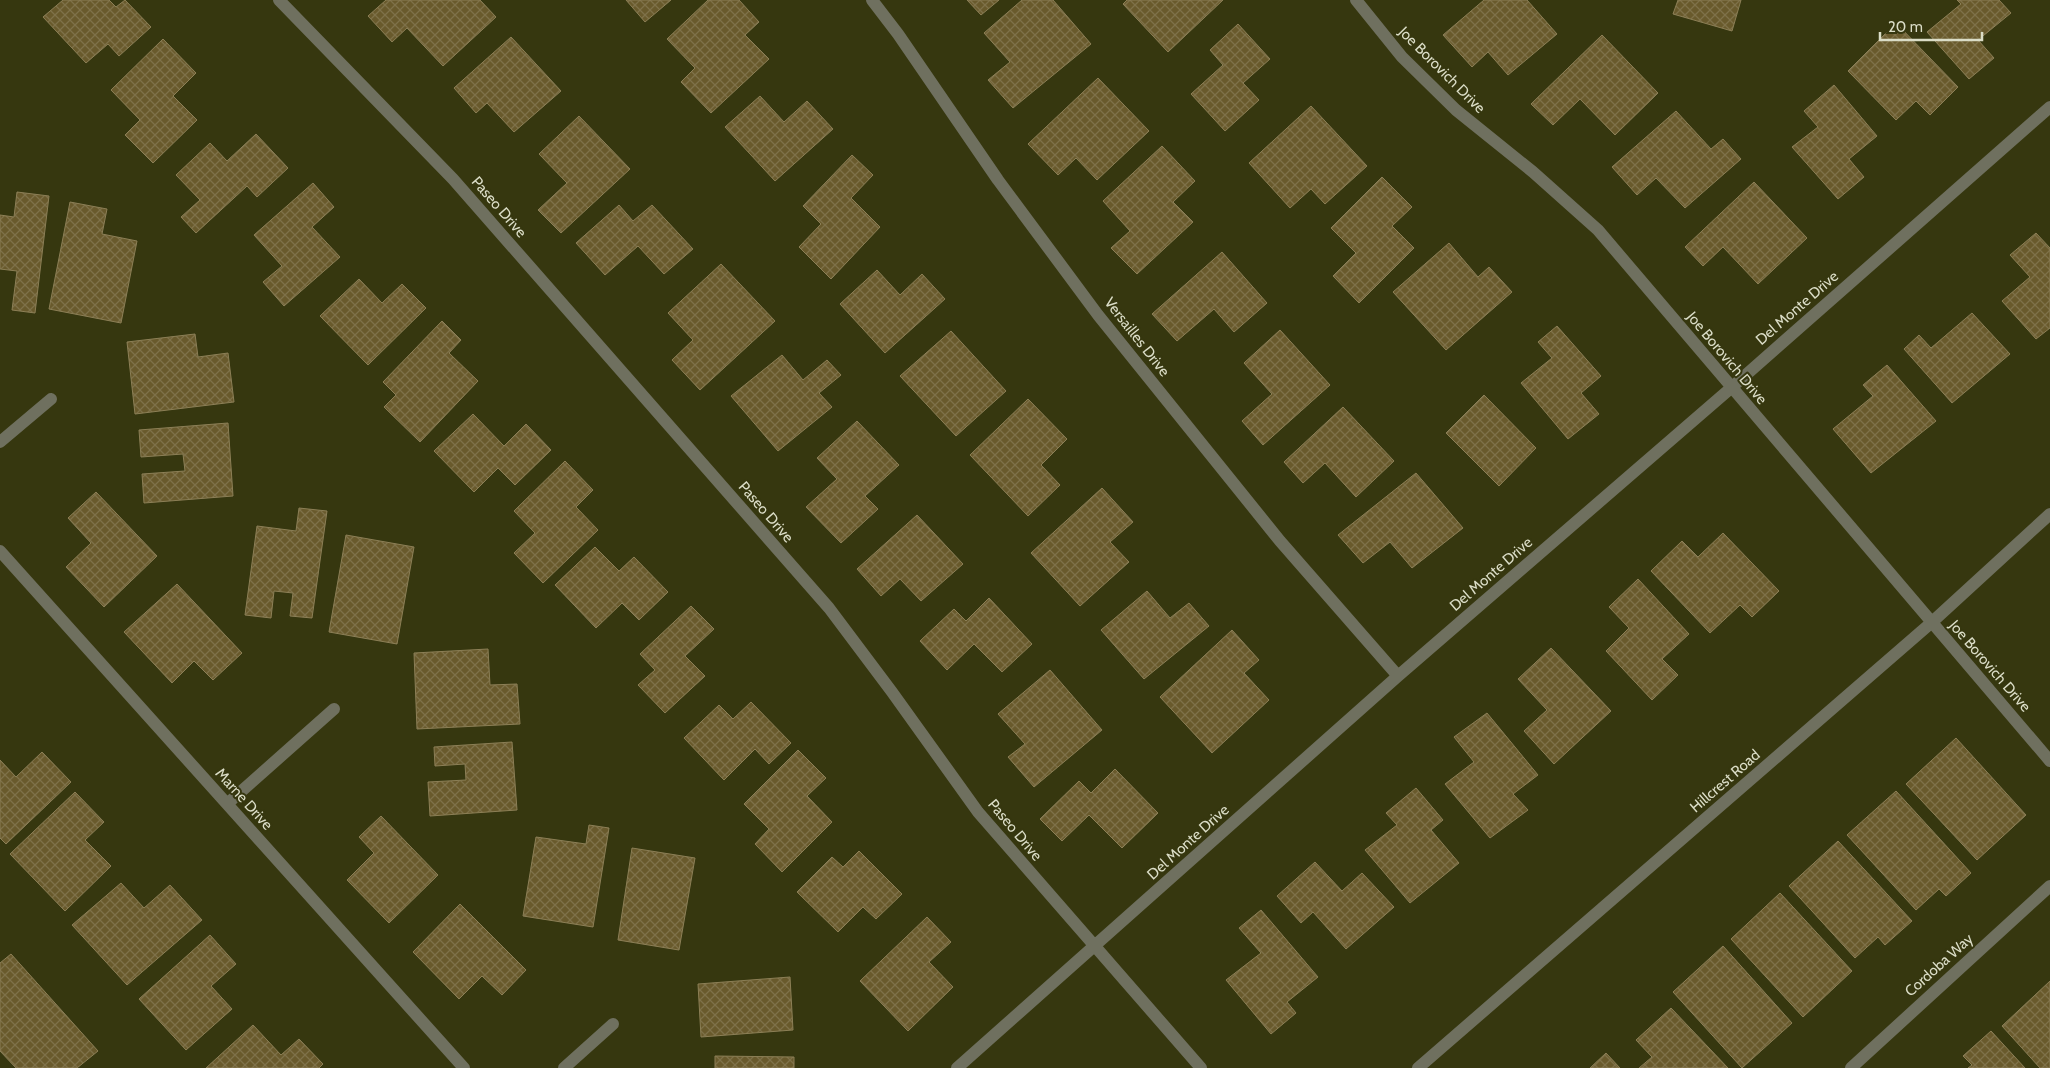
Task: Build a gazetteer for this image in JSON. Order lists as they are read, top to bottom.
{
  "streets": {
    "street": [
      "Joe Borovich Drive",
      "Paseo Drive",
      "Del Monte Drive",
      "Versailles Drive",
      "Hillcrest Road",
      "Marne Drive",
      "Cordoba Way"
    ]
  },
  "crossings": [
    ["Joe Borovich Drive", "Del Monte Drive"],
    ["Joe Borovich Drive", "Hillcrest Road"],
    ["Paseo Drive", "Del Monte Drive"],
    ["Del Monte Drive", "Versailles Drive"]
  ],
  "scale_bar": "20 m"
}
